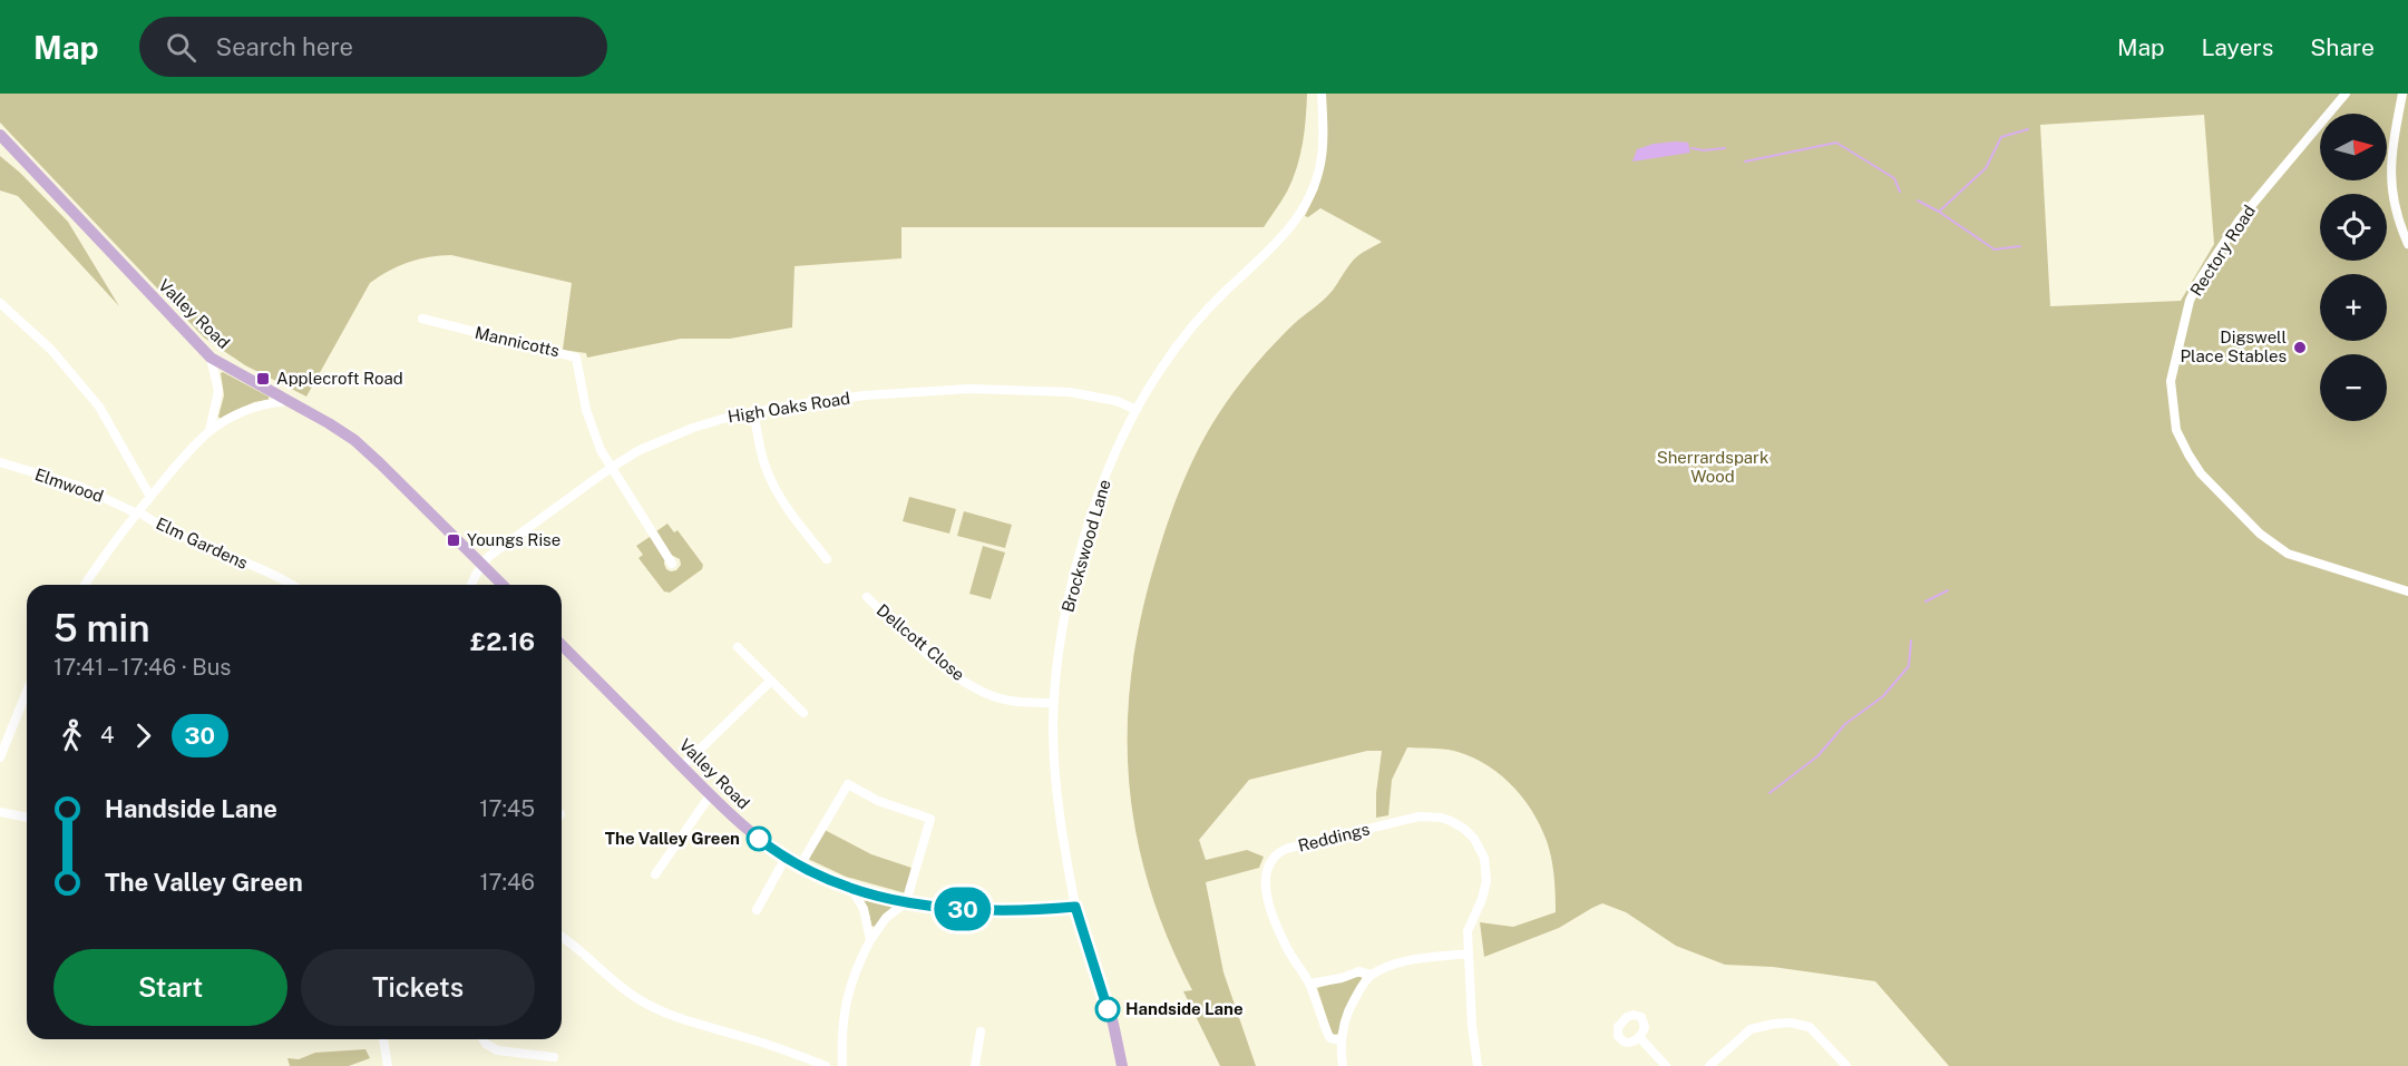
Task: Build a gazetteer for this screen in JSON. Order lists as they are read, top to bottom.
{
  "streets": {
    "main road": ["Valley Road"],
    "street": [
      "Rectory Road",
      "Mannicotts",
      "High Oaks Road",
      "Elmwood",
      "Elm Gardens",
      "Brockswood Lane",
      "Dellcott Close",
      "Reddings"
    ]
  },
  "crossings": [
    ["Valley Road", "High Oaks Road"],
    ["Valley Road", "Brockswood Lane"],
    ["Mannicotts", "High Oaks Road"],
    ["High Oaks Road", "Brockswood Lane"],
    ["Elmwood", "Elm Gardens"],
    ["Brockswood Lane", "Dellcott Close"]
  ],
  "parks": ["Sherrardspark Wood"],
  "places": {
    "other": ["Digswell Place Stables", "The Valley Green", "Handside Lane"],
    "transit": ["Applecroft Road", "Youngs Rise"]
  },
  "lines": ["bus line 30"],
  "north": "right",
  "page": {
    "header": "Map",
    "search": "Search here",
    "nav": ["Map", "Layers", "Share"],
    "on_map": "30",
    "map_buttons": ["+", "−"],
    "heading": ["5 min", "17:41 – 17:46 · Bus", "£2.16"],
    "legs": ["4", "30"],
    "list": [
      {
        "name": "Handside Lane",
        "value": "17:45"
      },
      {
        "name": "The Valley Green",
        "value": "17:46"
      }
    ],
    "buttons": ["Start", "Tickets"]
  }
}
